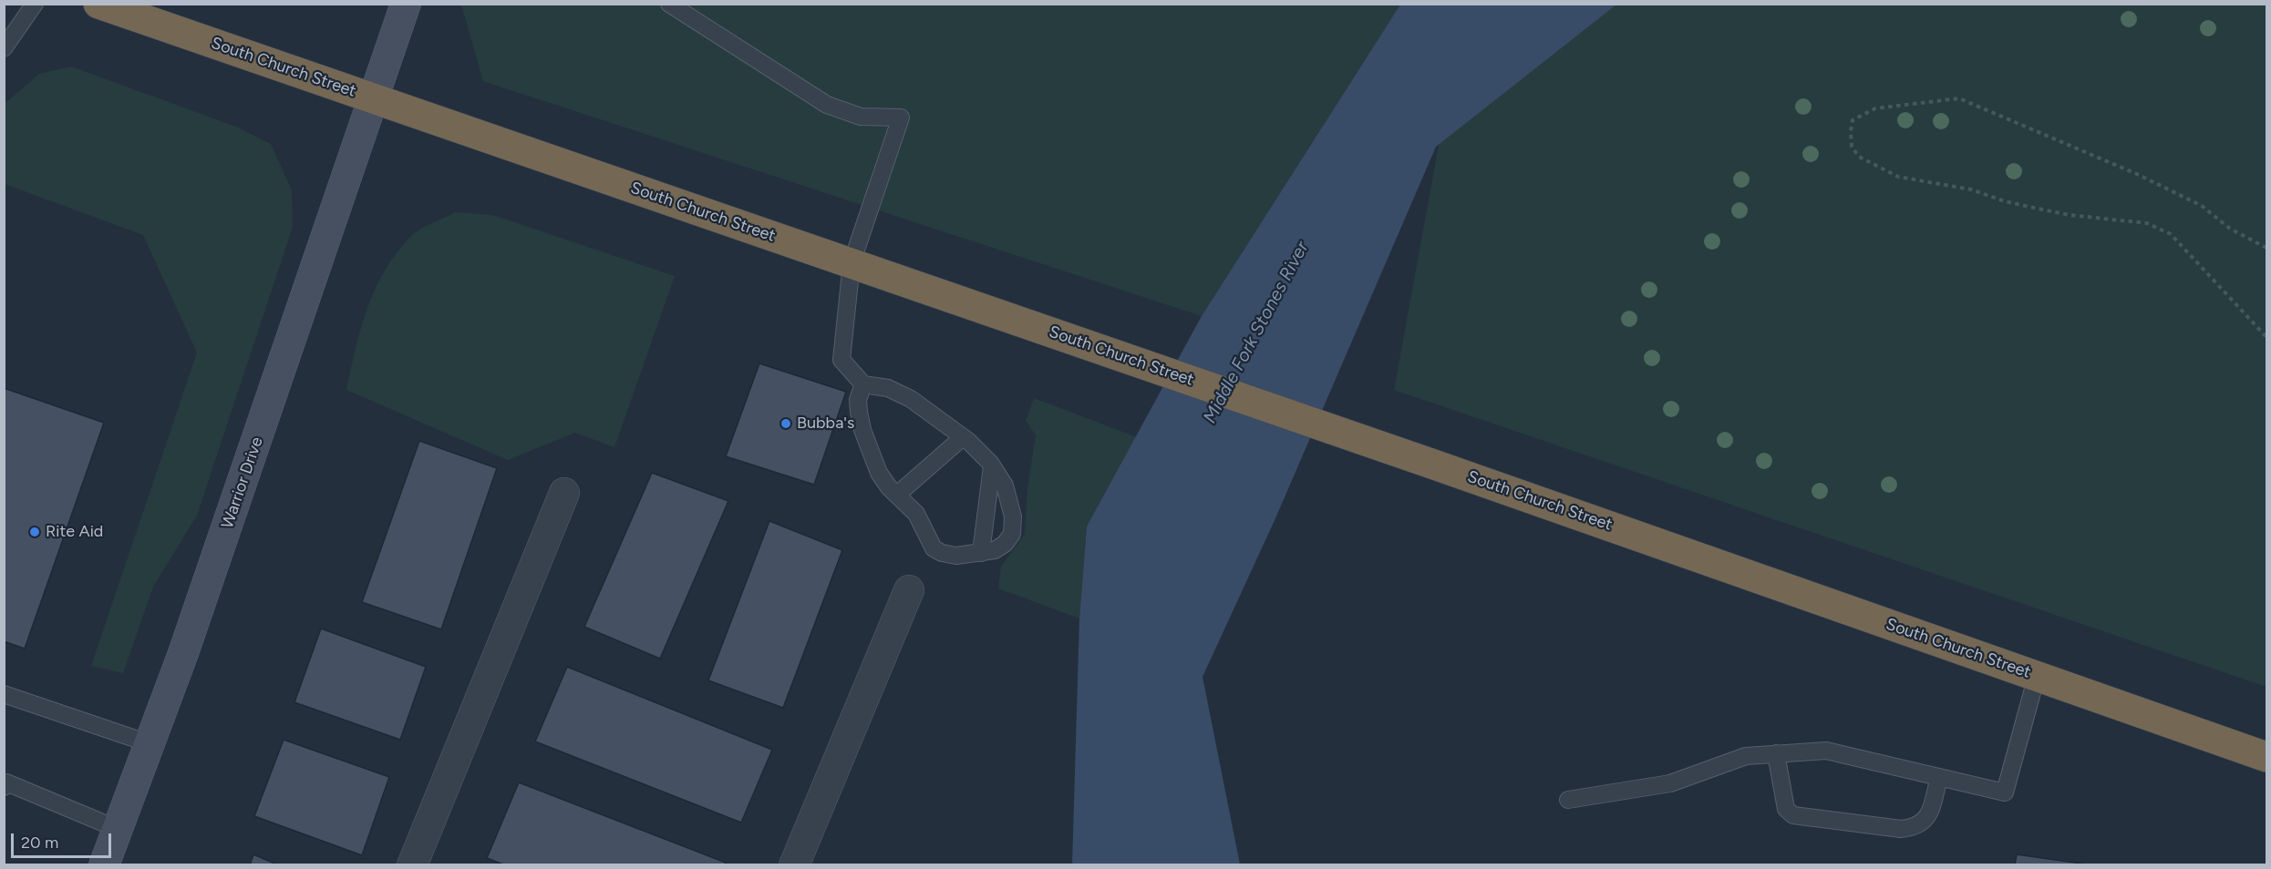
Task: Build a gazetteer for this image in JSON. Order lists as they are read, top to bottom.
{
  "streets": {
    "highway": ["South Church Street"],
    "street": ["Warrior Drive"]
  },
  "crossings": [
    ["South Church Street", "Warrior Drive"]
  ],
  "water": ["Middle Fork Stones River"],
  "places": ["Bubba's", "Rite Aid"],
  "scale_bar": "20 m"
}
